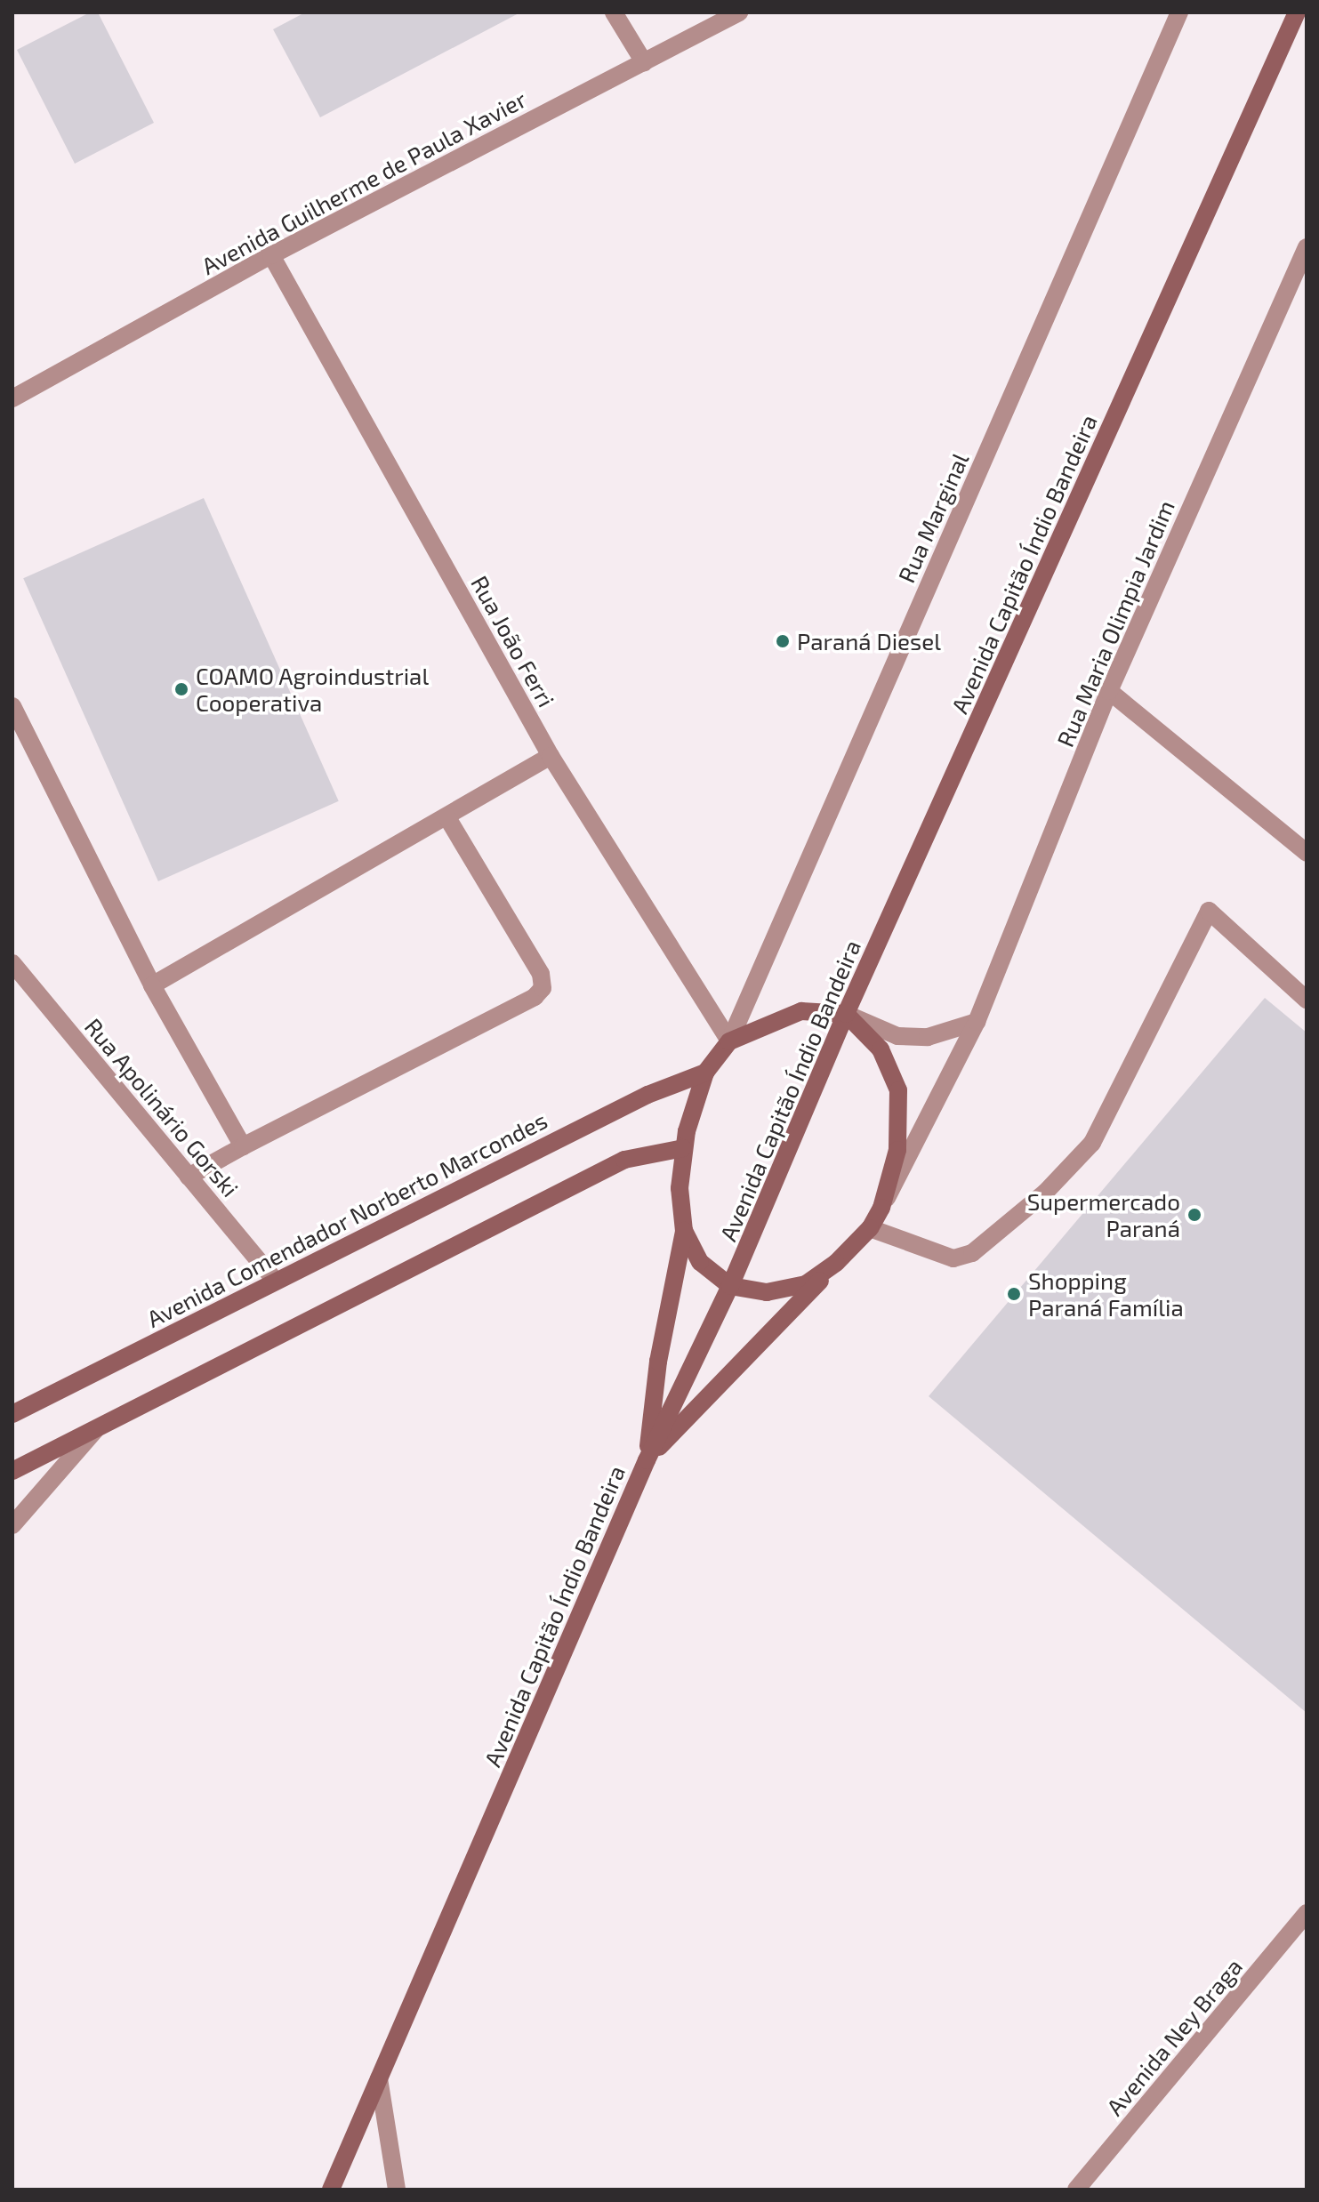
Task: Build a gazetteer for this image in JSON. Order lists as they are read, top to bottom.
{
  "streets": {
    "main road": ["Avenida Capitão Índio Bandeira", "Avenida Comendador Norberto Marcondes"],
    "street": [
      "Avenida Guilherme de Paula Xavier",
      "Rua Marginal",
      "Rua Maria Olimpia Jardim",
      "Rua João Ferri",
      "Rua Apolinário Gorski",
      "Avenida Ney Braga"
    ]
  },
  "crossings": [
    ["Avenida Guilherme de Paula Xavier", "Rua João Ferri"],
    ["Rua Marginal", "Rua João Ferri"],
    ["Rua Apolinário Gorski", "Avenida Comendador Norberto Marcondes"]
  ],
  "places": [
    "Paraná Diesel",
    "COAMO Agroindustrial Cooperativa",
    "Supermercado Paraná",
    "Shopping Paraná Família"
  ]
}
